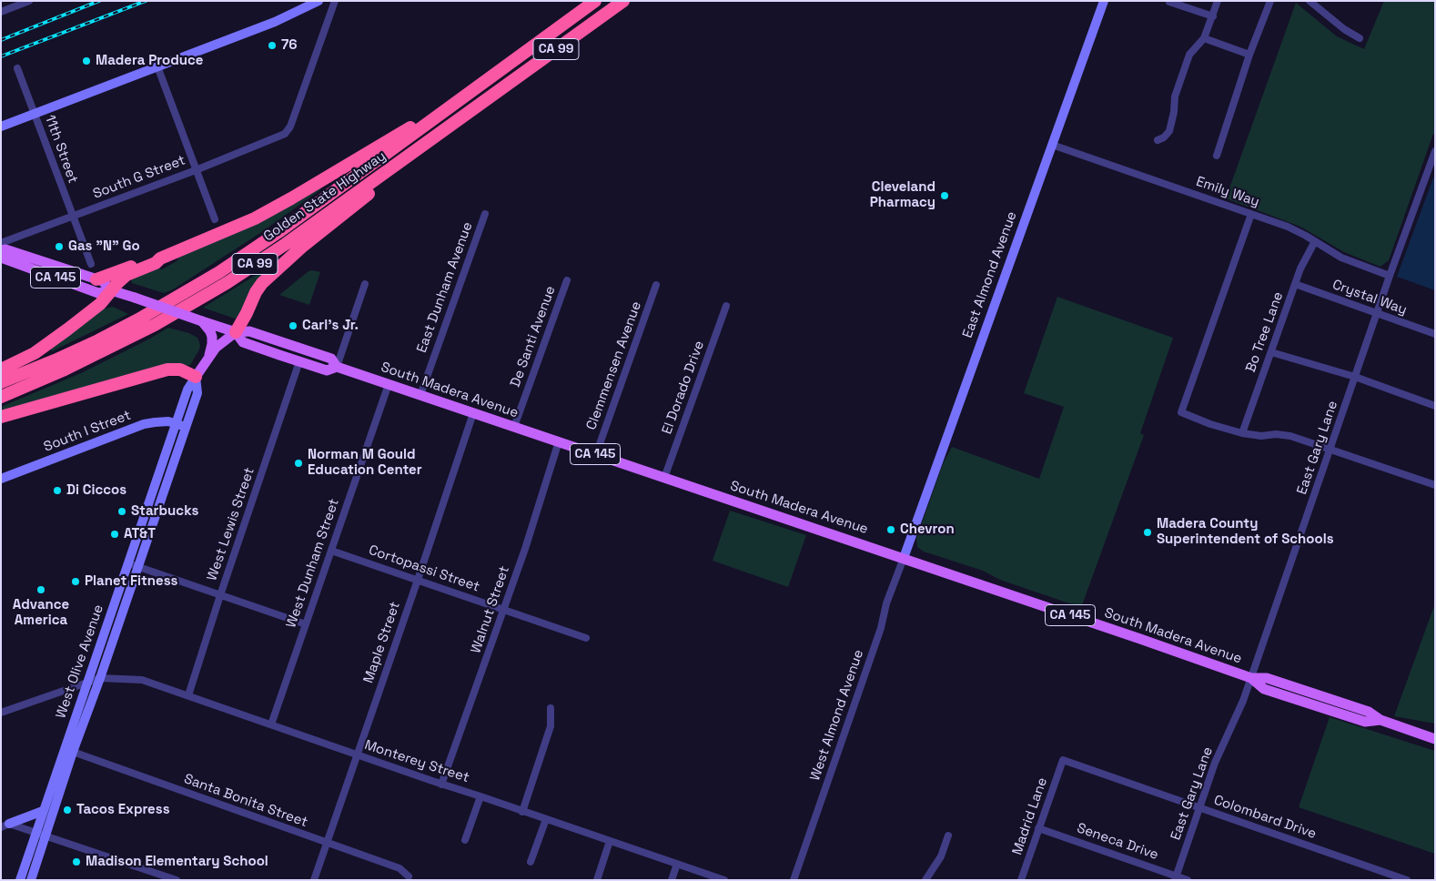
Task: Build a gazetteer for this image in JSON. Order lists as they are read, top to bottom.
{
  "streets": {
    "highway": ["CA 99", "Golden State Highway"],
    "main road": [
      "East Almond Avenue",
      "CA 145",
      "South Madera Avenue",
      "South I Street",
      "West Olive Avenue"
    ],
    "street": [
      "11th Street",
      "South G Street",
      "Emily Way",
      "East Dunham Avenue",
      "Crystal Way",
      "Bo Tree Lane",
      "De Santi Avenue",
      "Clemmensen Avenue",
      "El Dorado Drive",
      "East Gary Lane",
      "West Lewis Street",
      "West Dunham Street",
      "Cortopassi Street",
      "Walnut Street",
      "Maple Street",
      "West Almond Avenue",
      "Monterey Street",
      "Santa Bonita Street",
      "Madrid Lane",
      "Colombard Drive",
      "Seneca Drive"
    ]
  },
  "crossings": [
    ["11th Street", "South G Street"],
    ["Emily Way", "East Almond Avenue"],
    ["Emily Way", "Bo Tree Lane"],
    ["Emily Way", "East Gary Lane"],
    ["East Almond Avenue", "South Madera Avenue"],
    ["East Almond Avenue", "West Almond Avenue"],
    ["East Dunham Avenue", "South Madera Avenue"],
    ["Crystal Way", "Bo Tree Lane"],
    ["Crystal Way", "East Gary Lane"],
    ["De Santi Avenue", "South Madera Avenue"],
    ["Clemmensen Avenue", "South Madera Avenue"],
    ["El Dorado Drive", "South Madera Avenue"],
    ["South Madera Avenue", "East Gary Lane"],
    ["South Madera Avenue", "West Lewis Street"],
    ["South Madera Avenue", "West Dunham Street"],
    ["South Madera Avenue", "Walnut Street"],
    ["South Madera Avenue", "Maple Street"],
    ["South Madera Avenue", "West Olive Avenue"],
    ["South Madera Avenue", "West Almond Avenue"],
    ["South I Street", "West Olive Avenue"],
    ["East Gary Lane", "Colombard Drive"],
    ["East Gary Lane", "Seneca Drive"],
    ["West Lewis Street", "Monterey Street"],
    ["West Dunham Street", "Cortopassi Street"],
    ["West Dunham Street", "Monterey Street"],
    ["Cortopassi Street", "Walnut Street"],
    ["Cortopassi Street", "Maple Street"],
    ["Walnut Street", "Monterey Street"],
    ["Maple Street", "Monterey Street"],
    ["Maple Street", "Santa Bonita Street"],
    ["West Olive Avenue", "Monterey Street"],
    ["West Olive Avenue", "Santa Bonita Street"],
    ["Madrid Lane", "Colombard Drive"],
    ["Madrid Lane", "Seneca Drive"]
  ],
  "places": [
    "76",
    "Madera Produce",
    "Cleveland Pharmacy",
    "Gas \"N\" Go",
    "Carl's Jr.",
    "Norman M Gould Education Center",
    "Di Ciccos",
    "Starbucks",
    "Chevron",
    "Madera County Superintendent of Schools",
    "AT&T",
    "Planet Fitness",
    "Advance America",
    "Tacos Express",
    "Madison Elementary School"
  ]
}
